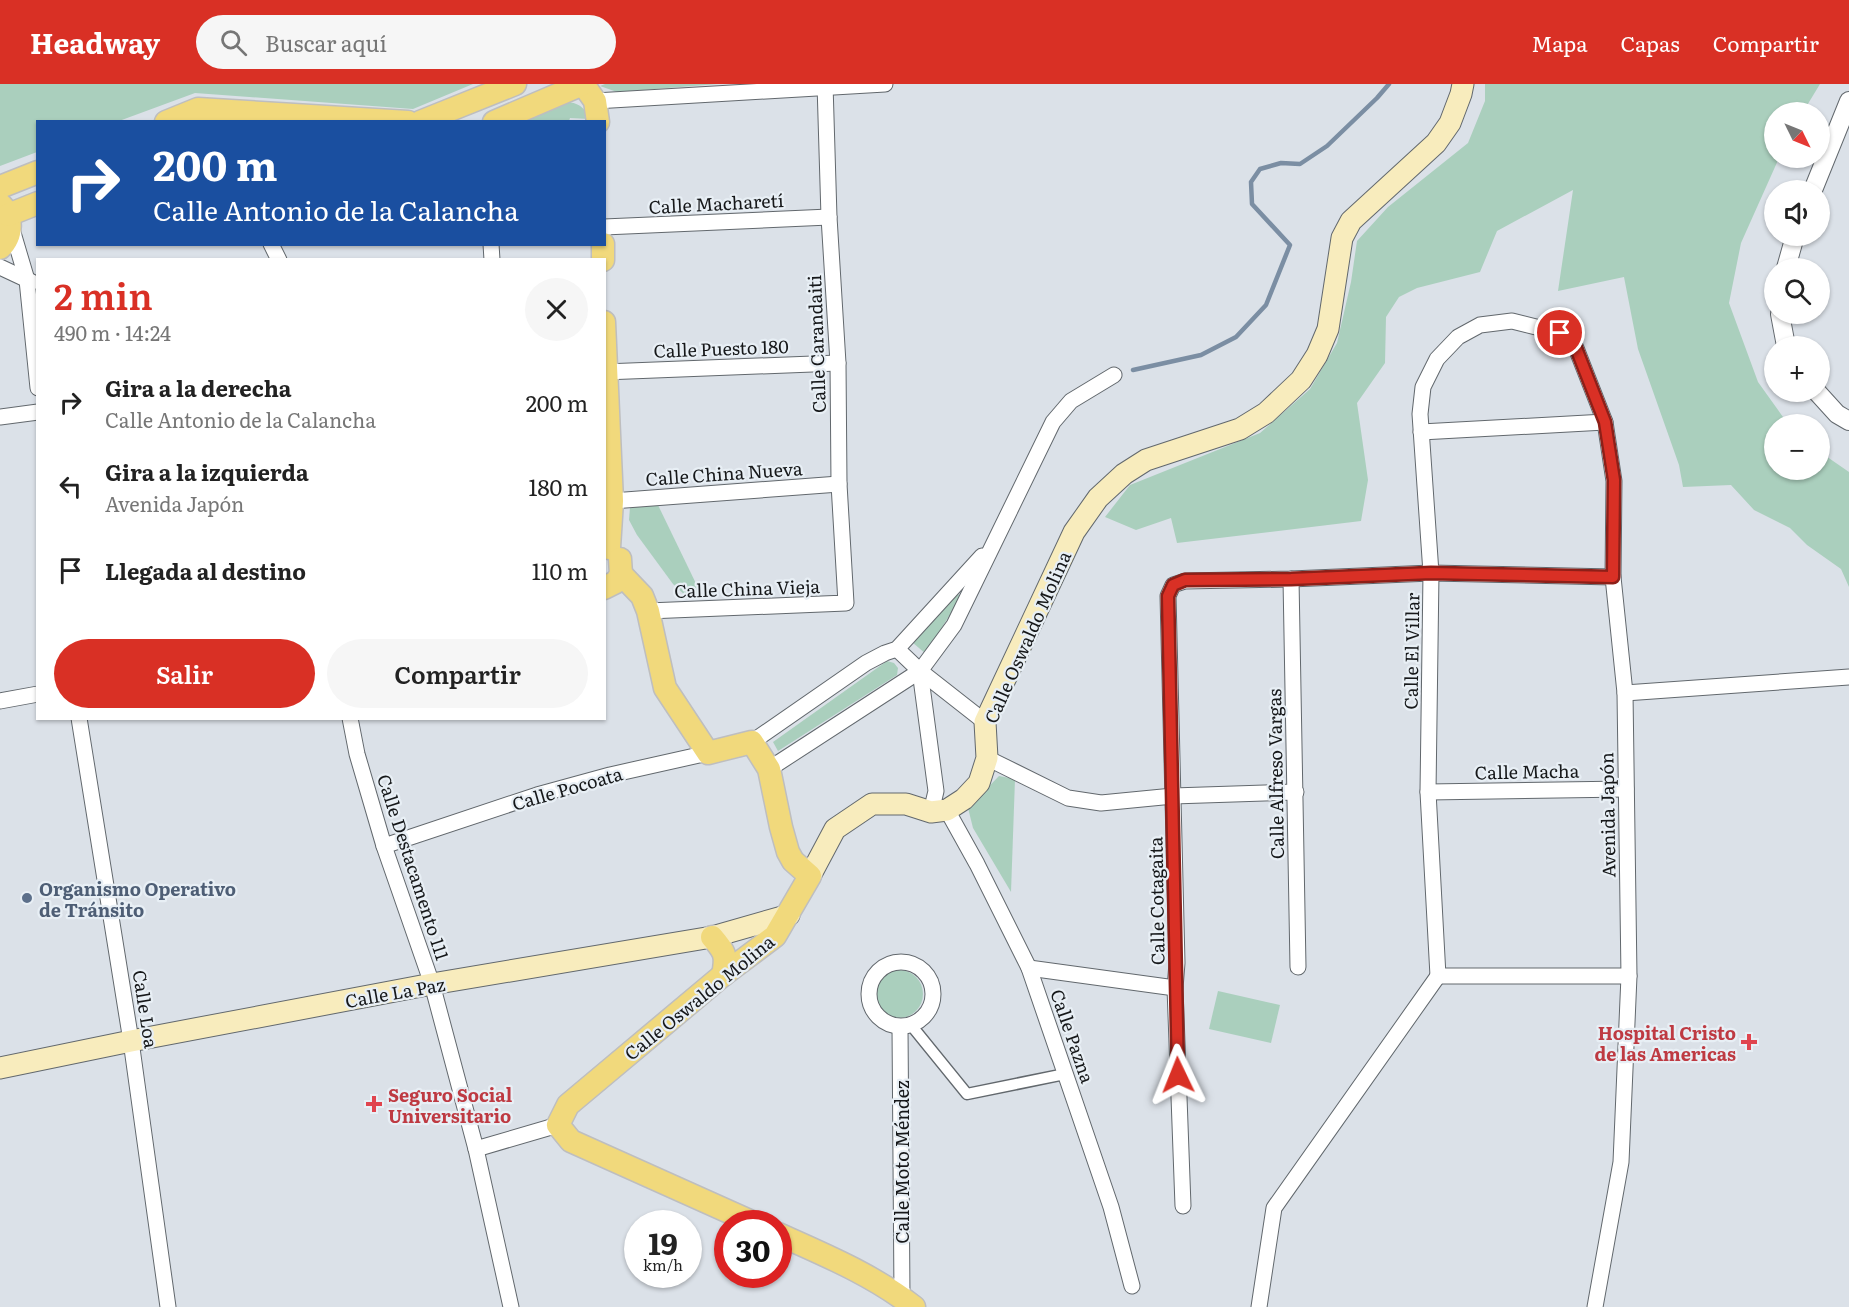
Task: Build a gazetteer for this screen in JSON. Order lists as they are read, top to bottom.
{
  "streets": {
    "main road": ["Calle Oswaldo Molina", "Calle Pocoata", "Calle La Paz"],
    "street": [
      "Calle Macharetí",
      "Calle Carandaiti",
      "Calle Puesto 180",
      "Calle China Nueva",
      "Calle China Vieja",
      "Calle El Villar",
      "Calle Macha",
      "Calle Alfreso Vargas",
      "Avenida Japón",
      "Calle Destacamento 111",
      "Calle Cotagaita",
      "Calle Loa",
      "Calle Pazna",
      "Calle Moto Méndez"
    ]
  },
  "crossings": [
    ["Calle Macharetí", "Calle Carandaiti"],
    ["Calle Carandaiti", "Calle Puesto 180"],
    ["Calle Carandaiti", "Calle China Nueva"],
    ["Calle Carandaiti", "Calle China Vieja"],
    ["Calle Oswaldo Molina", "Calle La Paz"],
    ["Calle Oswaldo Molina", "Calle Pazna"],
    ["Calle El Villar", "Calle Macha"],
    ["Calle El Villar", "Avenida Japón"],
    ["Calle Macha", "Avenida Japón"],
    ["Calle Alfreso Vargas", "Calle Cotagaita"],
    ["Calle Pocoata", "Calle Destacamento 111"],
    ["Calle Destacamento 111", "Calle La Paz"],
    ["Calle La Paz", "Calle Loa"]
  ],
  "places": {
    "other": ["Organismo Operativo de Tránsito"],
    "health": ["Hospital Cristo de las Americas", "Seguro Social Universitario"]
  },
  "north": "bottom right",
  "page": {
    "header": "Headway",
    "search": "Buscar aquí",
    "nav": ["Mapa", "Capas", "Compartir"],
    "map_buttons": ["+", "−"],
    "turn": ["200 m", "Calle Antonio de la Calancha"],
    "heading": ["2 min", "490 m · 14:24"],
    "list": [
      {
        "name": "Gira a la derecha",
        "note": "Calle Antonio de la Calancha",
        "value": "200 m"
      },
      {
        "name": "Gira a la izquierda",
        "note": "Avenida Japón",
        "value": "180 m"
      },
      {
        "name": "Llegada al destino",
        "value": "110 m"
      }
    ],
    "buttons": ["Salir", "Compartir"],
    "speed": "19 km/h",
    "limit": "30"
  }
}
